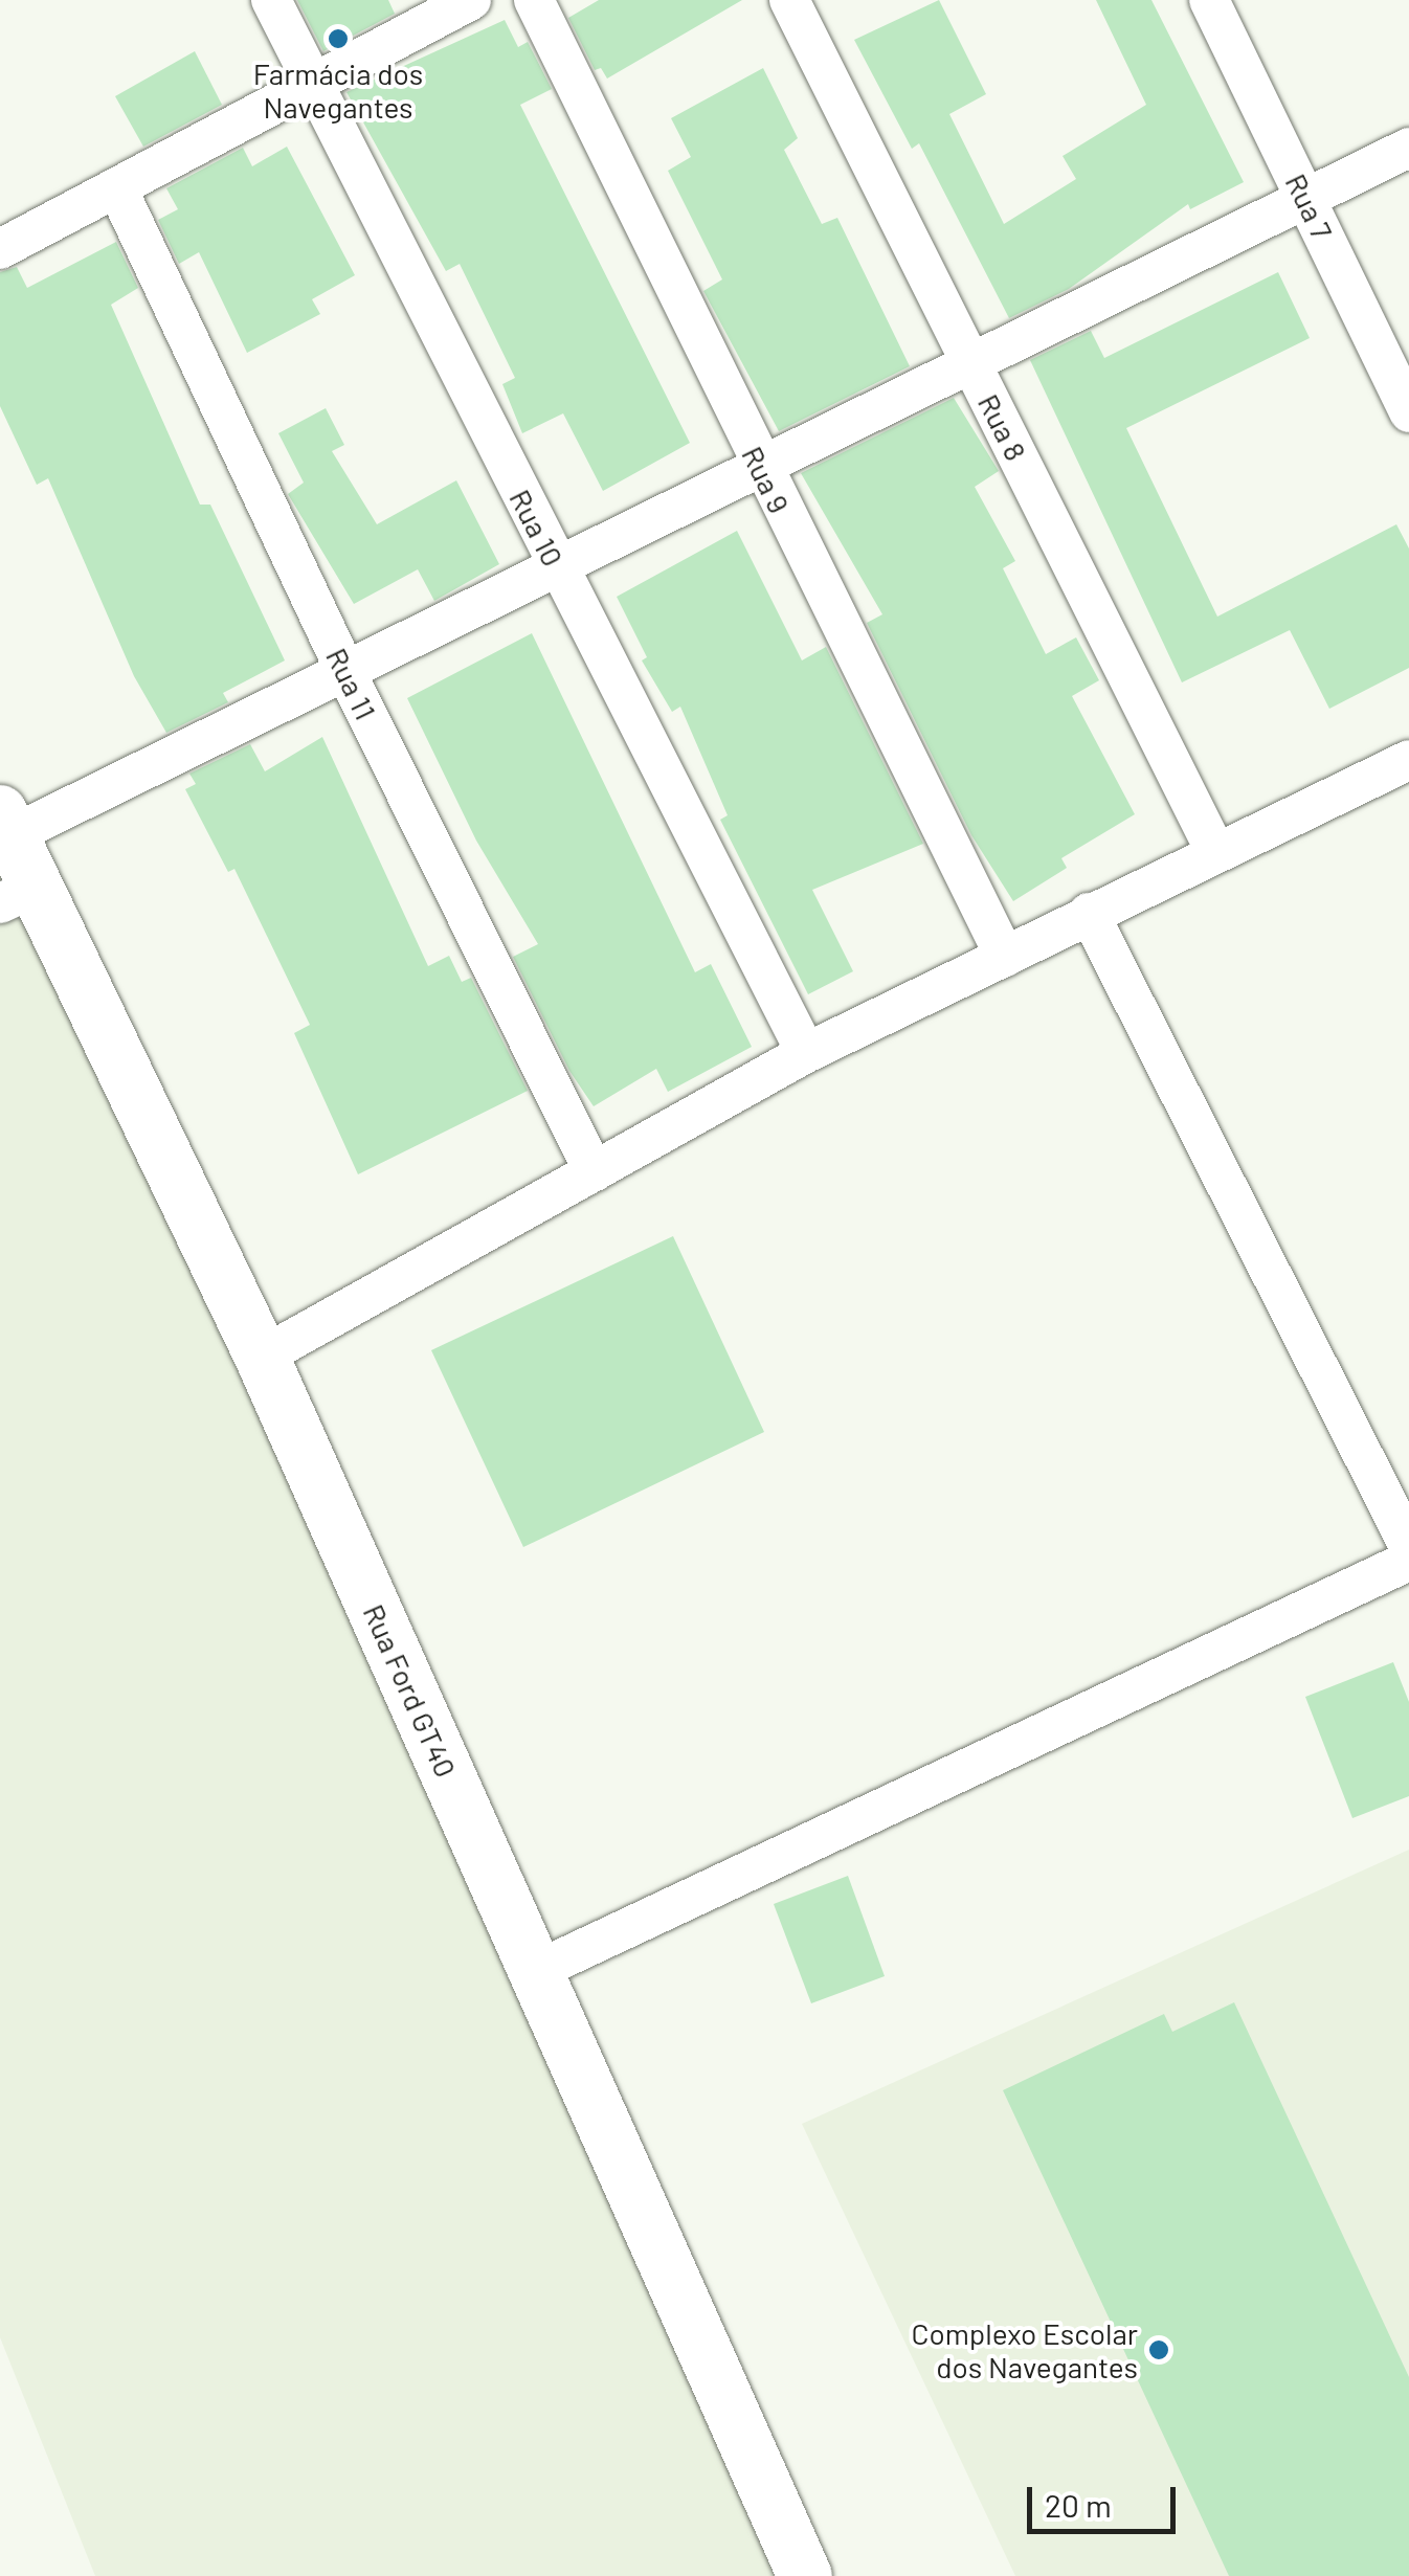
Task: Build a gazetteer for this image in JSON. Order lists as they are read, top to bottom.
{
  "streets": {
    "street": [
      "Rua 7",
      "Rua 8",
      "Rua 9",
      "Rua 10",
      "Rua 11",
      "Rua Ford GT40"
    ]
  },
  "places": ["Farmácia dos Navegantes", "Complexo Escolar dos Navegantes"],
  "scale_bar": "20 m"
}
